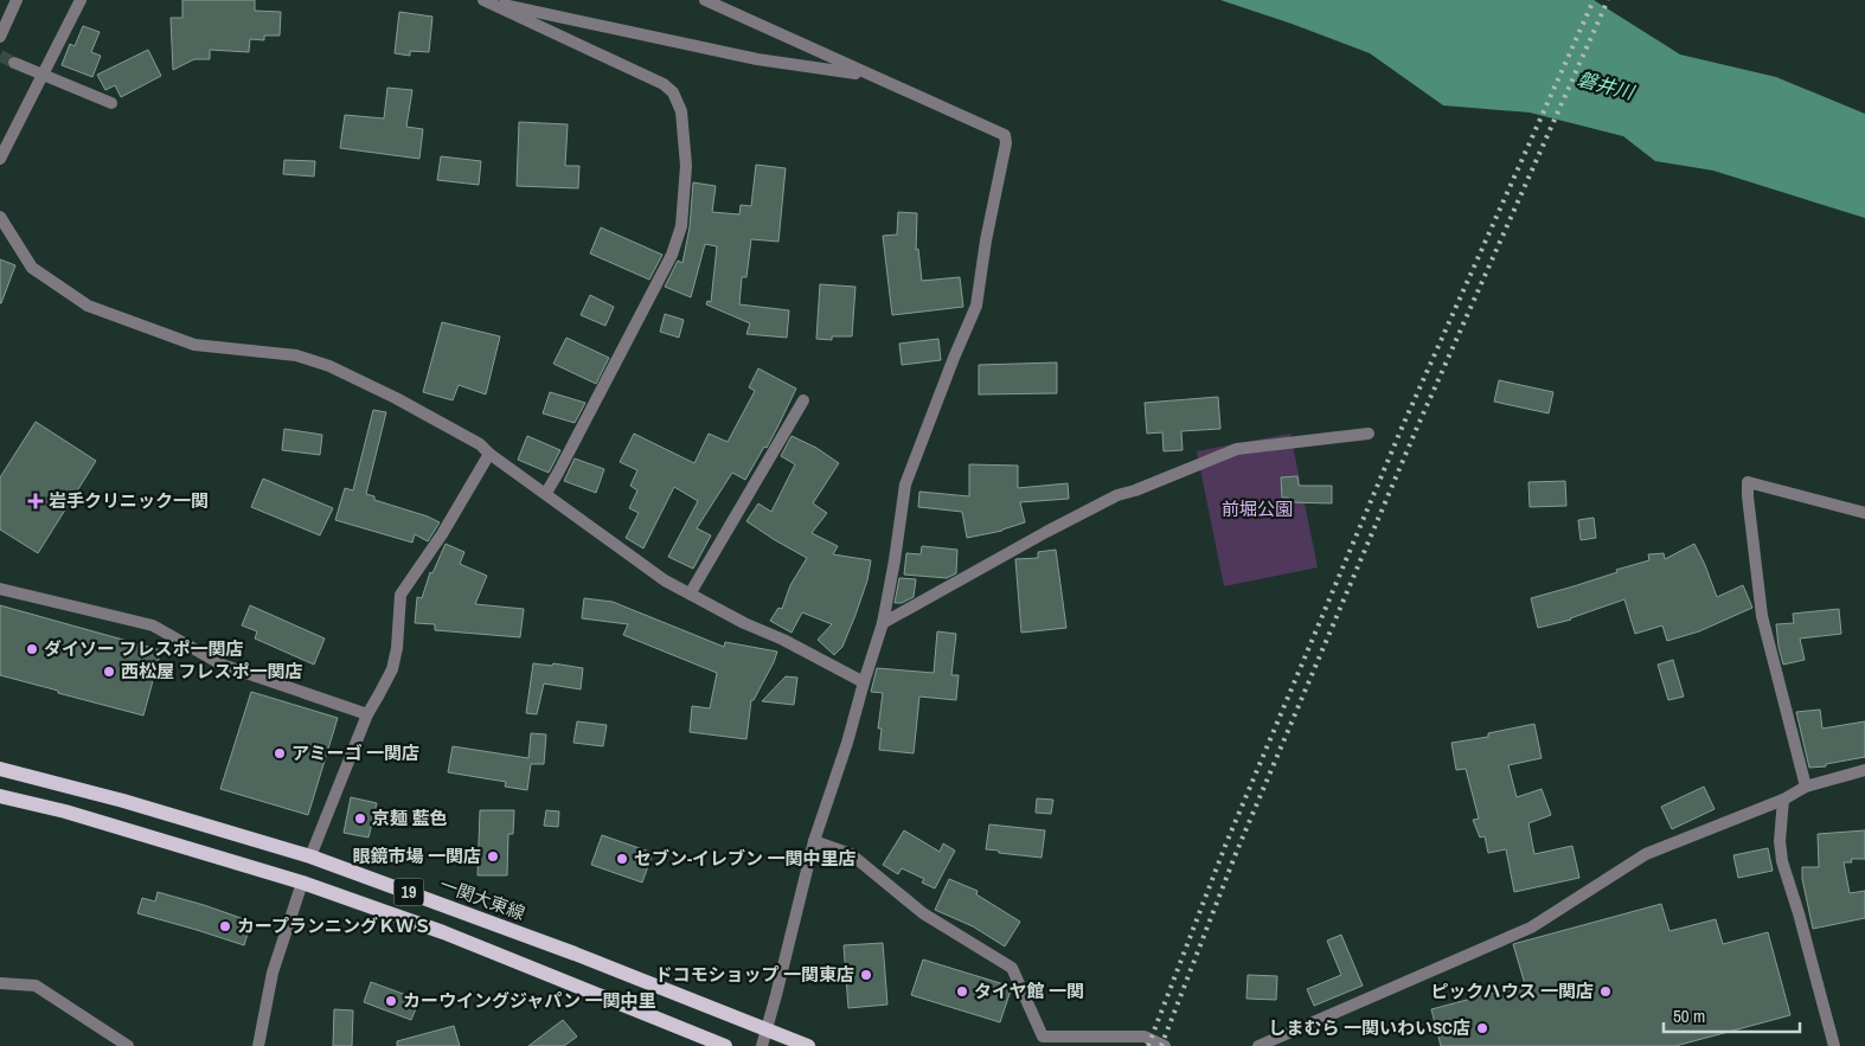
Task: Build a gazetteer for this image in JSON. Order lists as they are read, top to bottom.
{
  "streets": {
    "main road": ["19", "一関大東線"]
  },
  "water": ["磐井川"],
  "parks": ["前堀公園"],
  "places": {
    "health": ["岩手クリニック一関"],
    "other": [
      "ダイソー フレスポ一関店",
      "西松屋 フレスポ一関店",
      "アミーゴ 一関店",
      "京麺 藍色",
      "眼鏡市場 一関店",
      "セブン-イレブン 一関中里店",
      "カープランニングＫＷＳ",
      "ドコモショップ 一関東店",
      "タイヤ館 一関",
      "ピックハウス 一関店",
      "カーウイングジャパン 一関中里",
      "しまむら 一関いわいSC店"
    ]
  },
  "scale_bar": "50 m"
}
